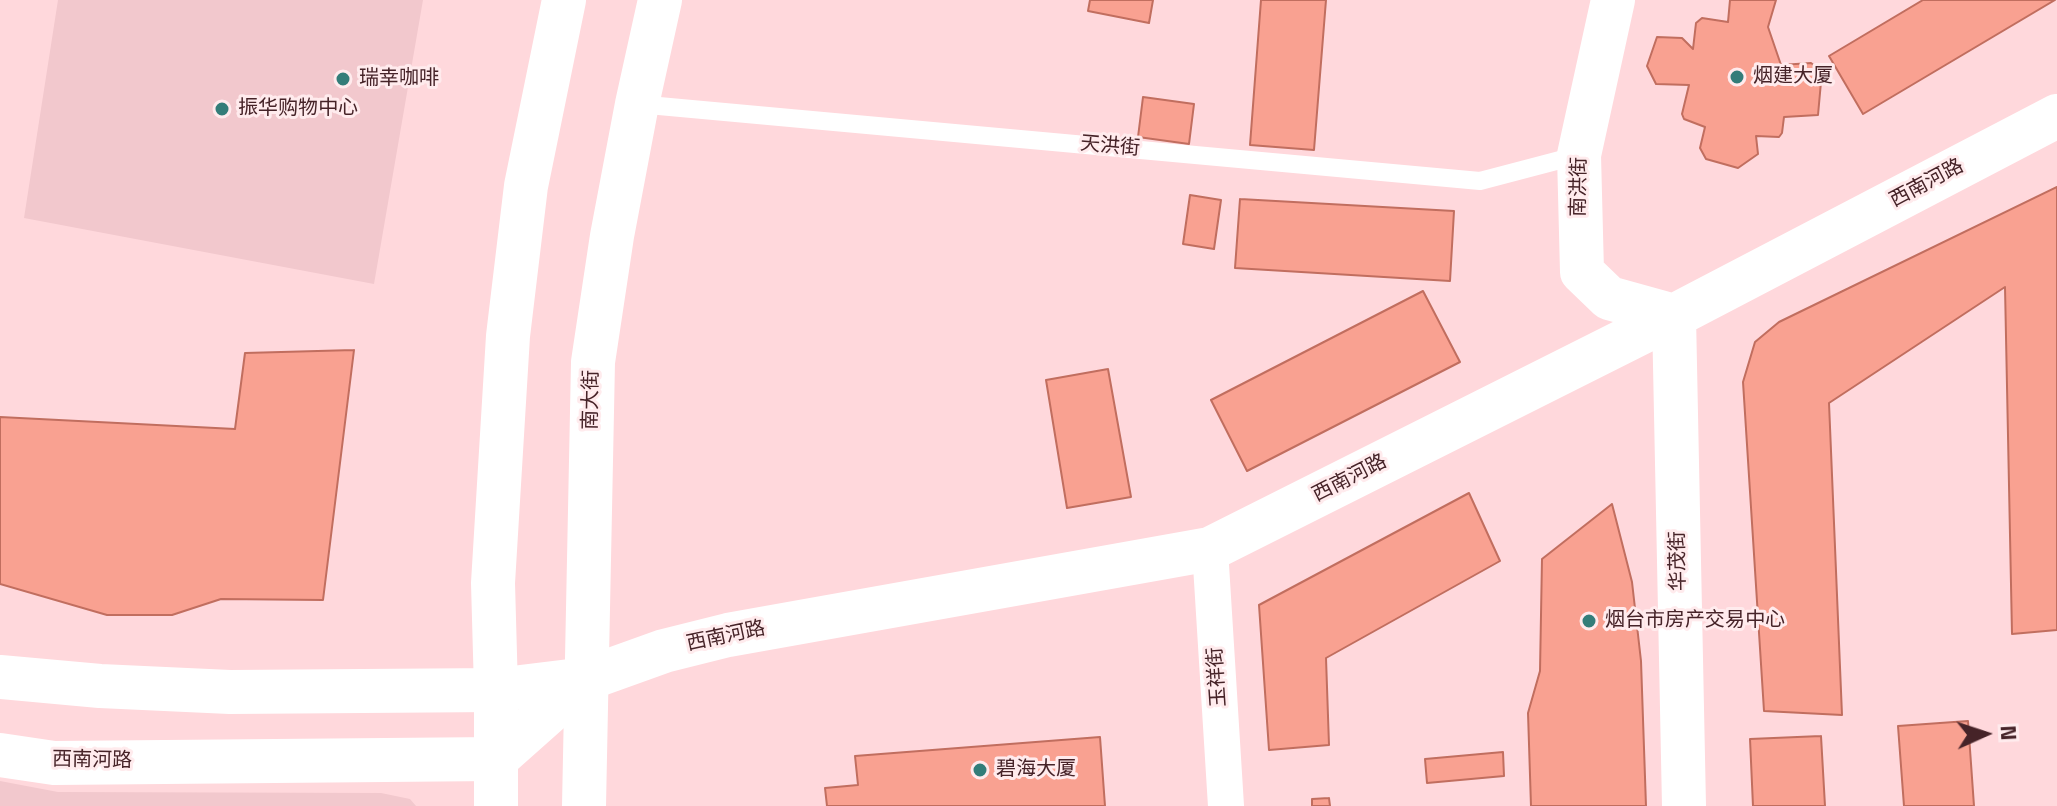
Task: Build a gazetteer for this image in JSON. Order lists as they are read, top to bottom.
{
  "streets": {
    "main road": [
      "西南河路",
      "南洪街",
      "南大街",
      "华茂街"
    ],
    "street": ["玉祥街"],
    "lane": ["天洪街"]
  },
  "crossings": [
    ["天洪街", "南洪街"],
    ["天洪街", "南大街"],
    ["西南河路", "南洪街"],
    ["西南河路", "南大街"],
    ["西南河路", "华茂街"],
    ["西南河路", "玉祥街"],
    ["南洪街", "华茂街"]
  ],
  "places": [
    "烟建大厦",
    "瑞幸咖啡",
    "振华购物中心",
    "烟台市房产交易中心",
    "碧海大厦"
  ],
  "north": "right"
}
